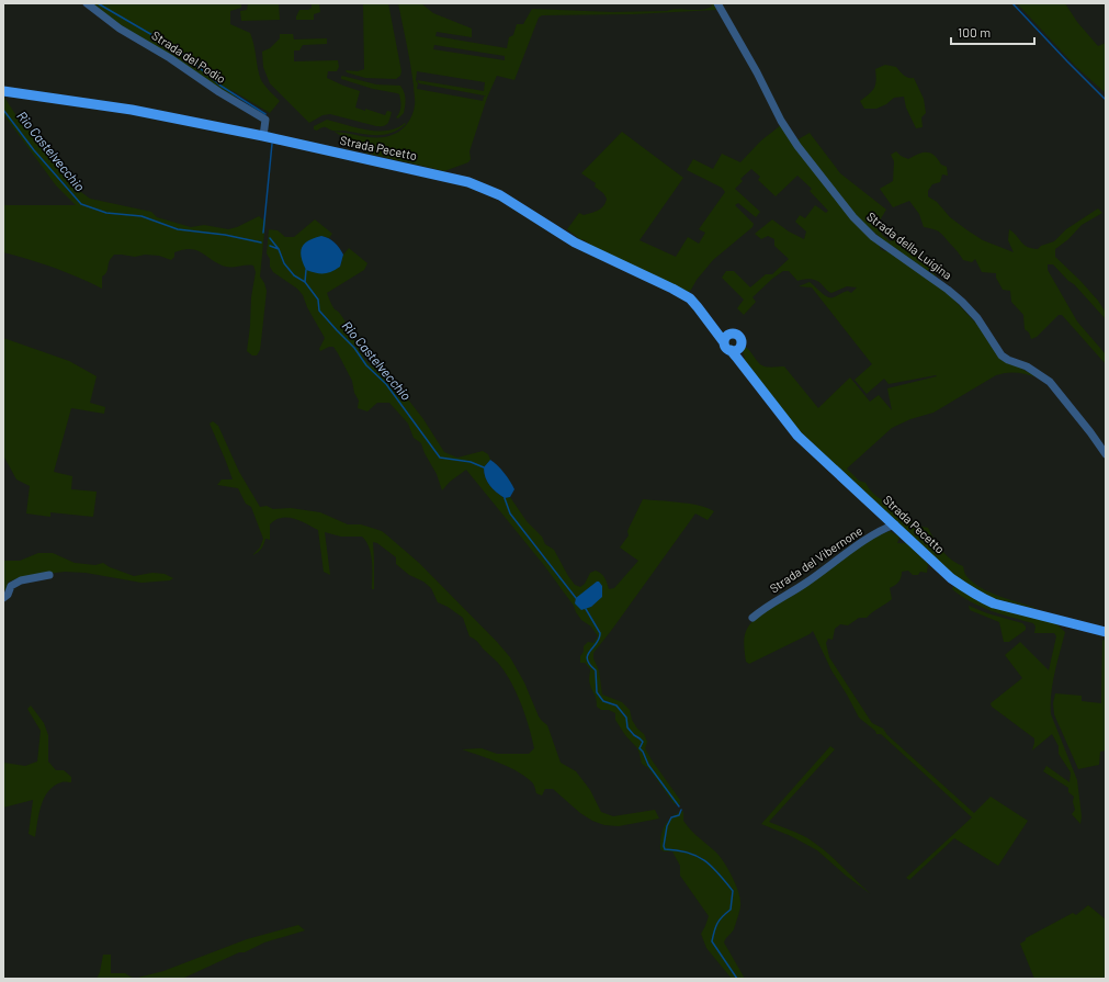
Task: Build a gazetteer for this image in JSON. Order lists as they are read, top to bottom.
{
  "streets": {
    "main road": ["Strada Pecetto"],
    "street": ["Strada del Podio", "Strada della Luigina", "Strada del Vibernone"]
  },
  "crossings": [
    ["Strada del Podio", "Strada Pecetto"],
    ["Strada Pecetto", "Strada del Vibernone"]
  ],
  "water": ["Rio Castelvecchio"],
  "scale_bar": "100 m"
}
